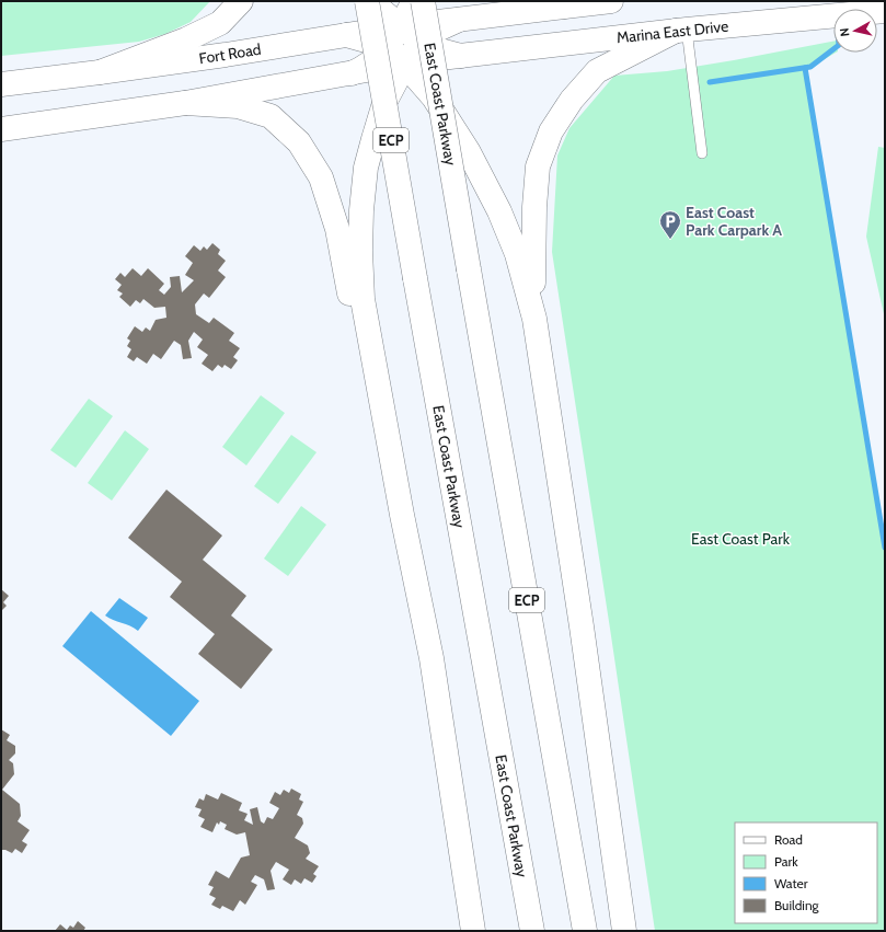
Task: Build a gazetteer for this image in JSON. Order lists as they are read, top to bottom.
{
  "streets": {
    "main road": [
      "Marina East Drive",
      "Fort Road",
      "East Coast Parkway",
      "ECP"
    ]
  },
  "parks": ["East Coast Park"],
  "places": {
    "parking": ["East Coast Park Carpark A"]
  },
  "legend": [
    "Road",
    "Park",
    "Water",
    "Building"
  ],
  "north": "left"
}
